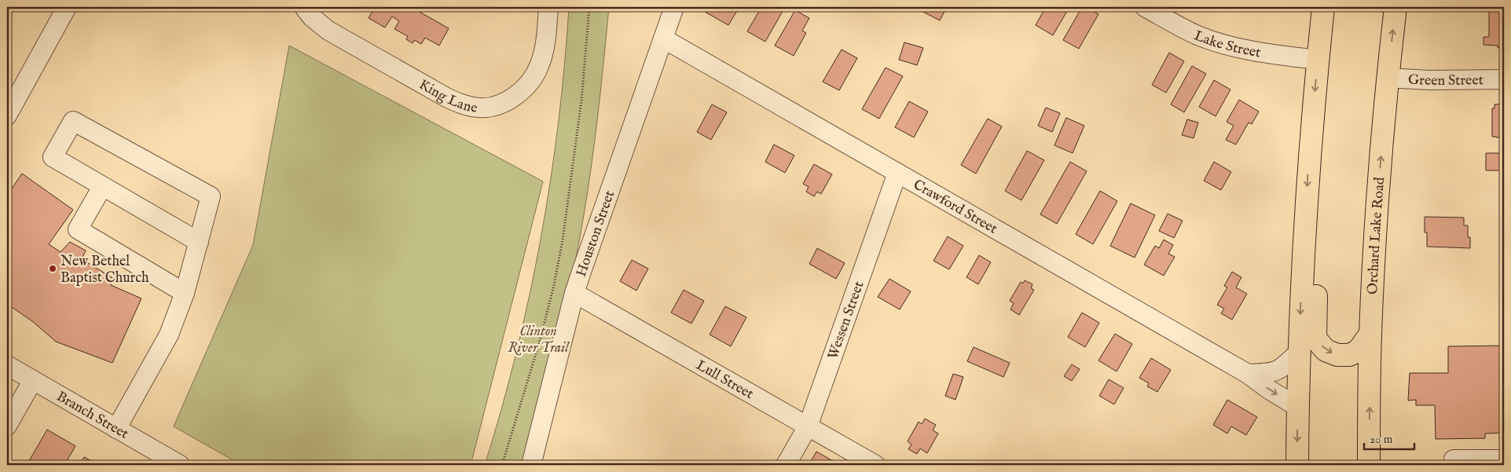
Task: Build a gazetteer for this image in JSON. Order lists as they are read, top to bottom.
{
  "streets": {
    "main road": ["Orchard Lake Road"],
    "street": [
      "Lake Street",
      "Green Street",
      "King Lane",
      "Crawford Street",
      "Houston Street",
      "Wessen Street",
      "Lull Street",
      "Branch Street"
    ]
  },
  "crossings": [
    ["Green Street", "Orchard Lake Road"],
    ["Crawford Street", "Houston Street"],
    ["Crawford Street", "Wessen Street"],
    ["Houston Street", "Lull Street"],
    ["Wessen Street", "Lull Street"]
  ],
  "parks": ["Clinton River Trail"],
  "places": ["New Bethel Baptist Church"],
  "scale_bar": "20 m"
}
